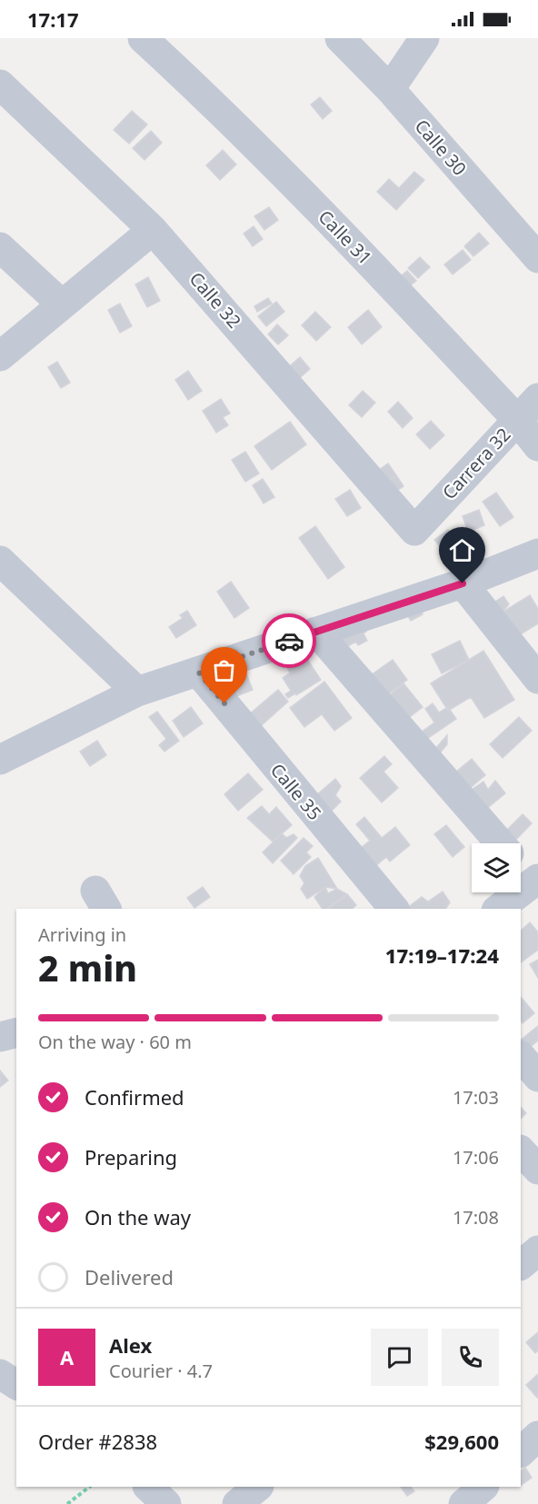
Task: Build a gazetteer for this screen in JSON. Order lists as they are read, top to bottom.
{
  "streets": {
    "street": [
      "Calle 30",
      "Calle 31",
      "Calle 32",
      "Carrera 32",
      "Calle 35"
    ]
  },
  "crossings": [
    ["Calle 31", "Carrera 32"],
    ["Calle 32", "Carrera 32"]
  ],
  "page": {
    "status": "17:17",
    "heading": ["2 min", "Arriving in", "17:19–17:24"],
    "panel": [
      "Alex",
      "Courier · 4.7",
      "Order #2838",
      "$29,600"
    ],
    "bar": "On the way · 60 m",
    "list": [
      ["Confirmed", "17:03"],
      ["Preparing", "17:06"],
      ["On the way", "17:08"],
      "Delivered"
    ],
    "round": "A"
  }
}
